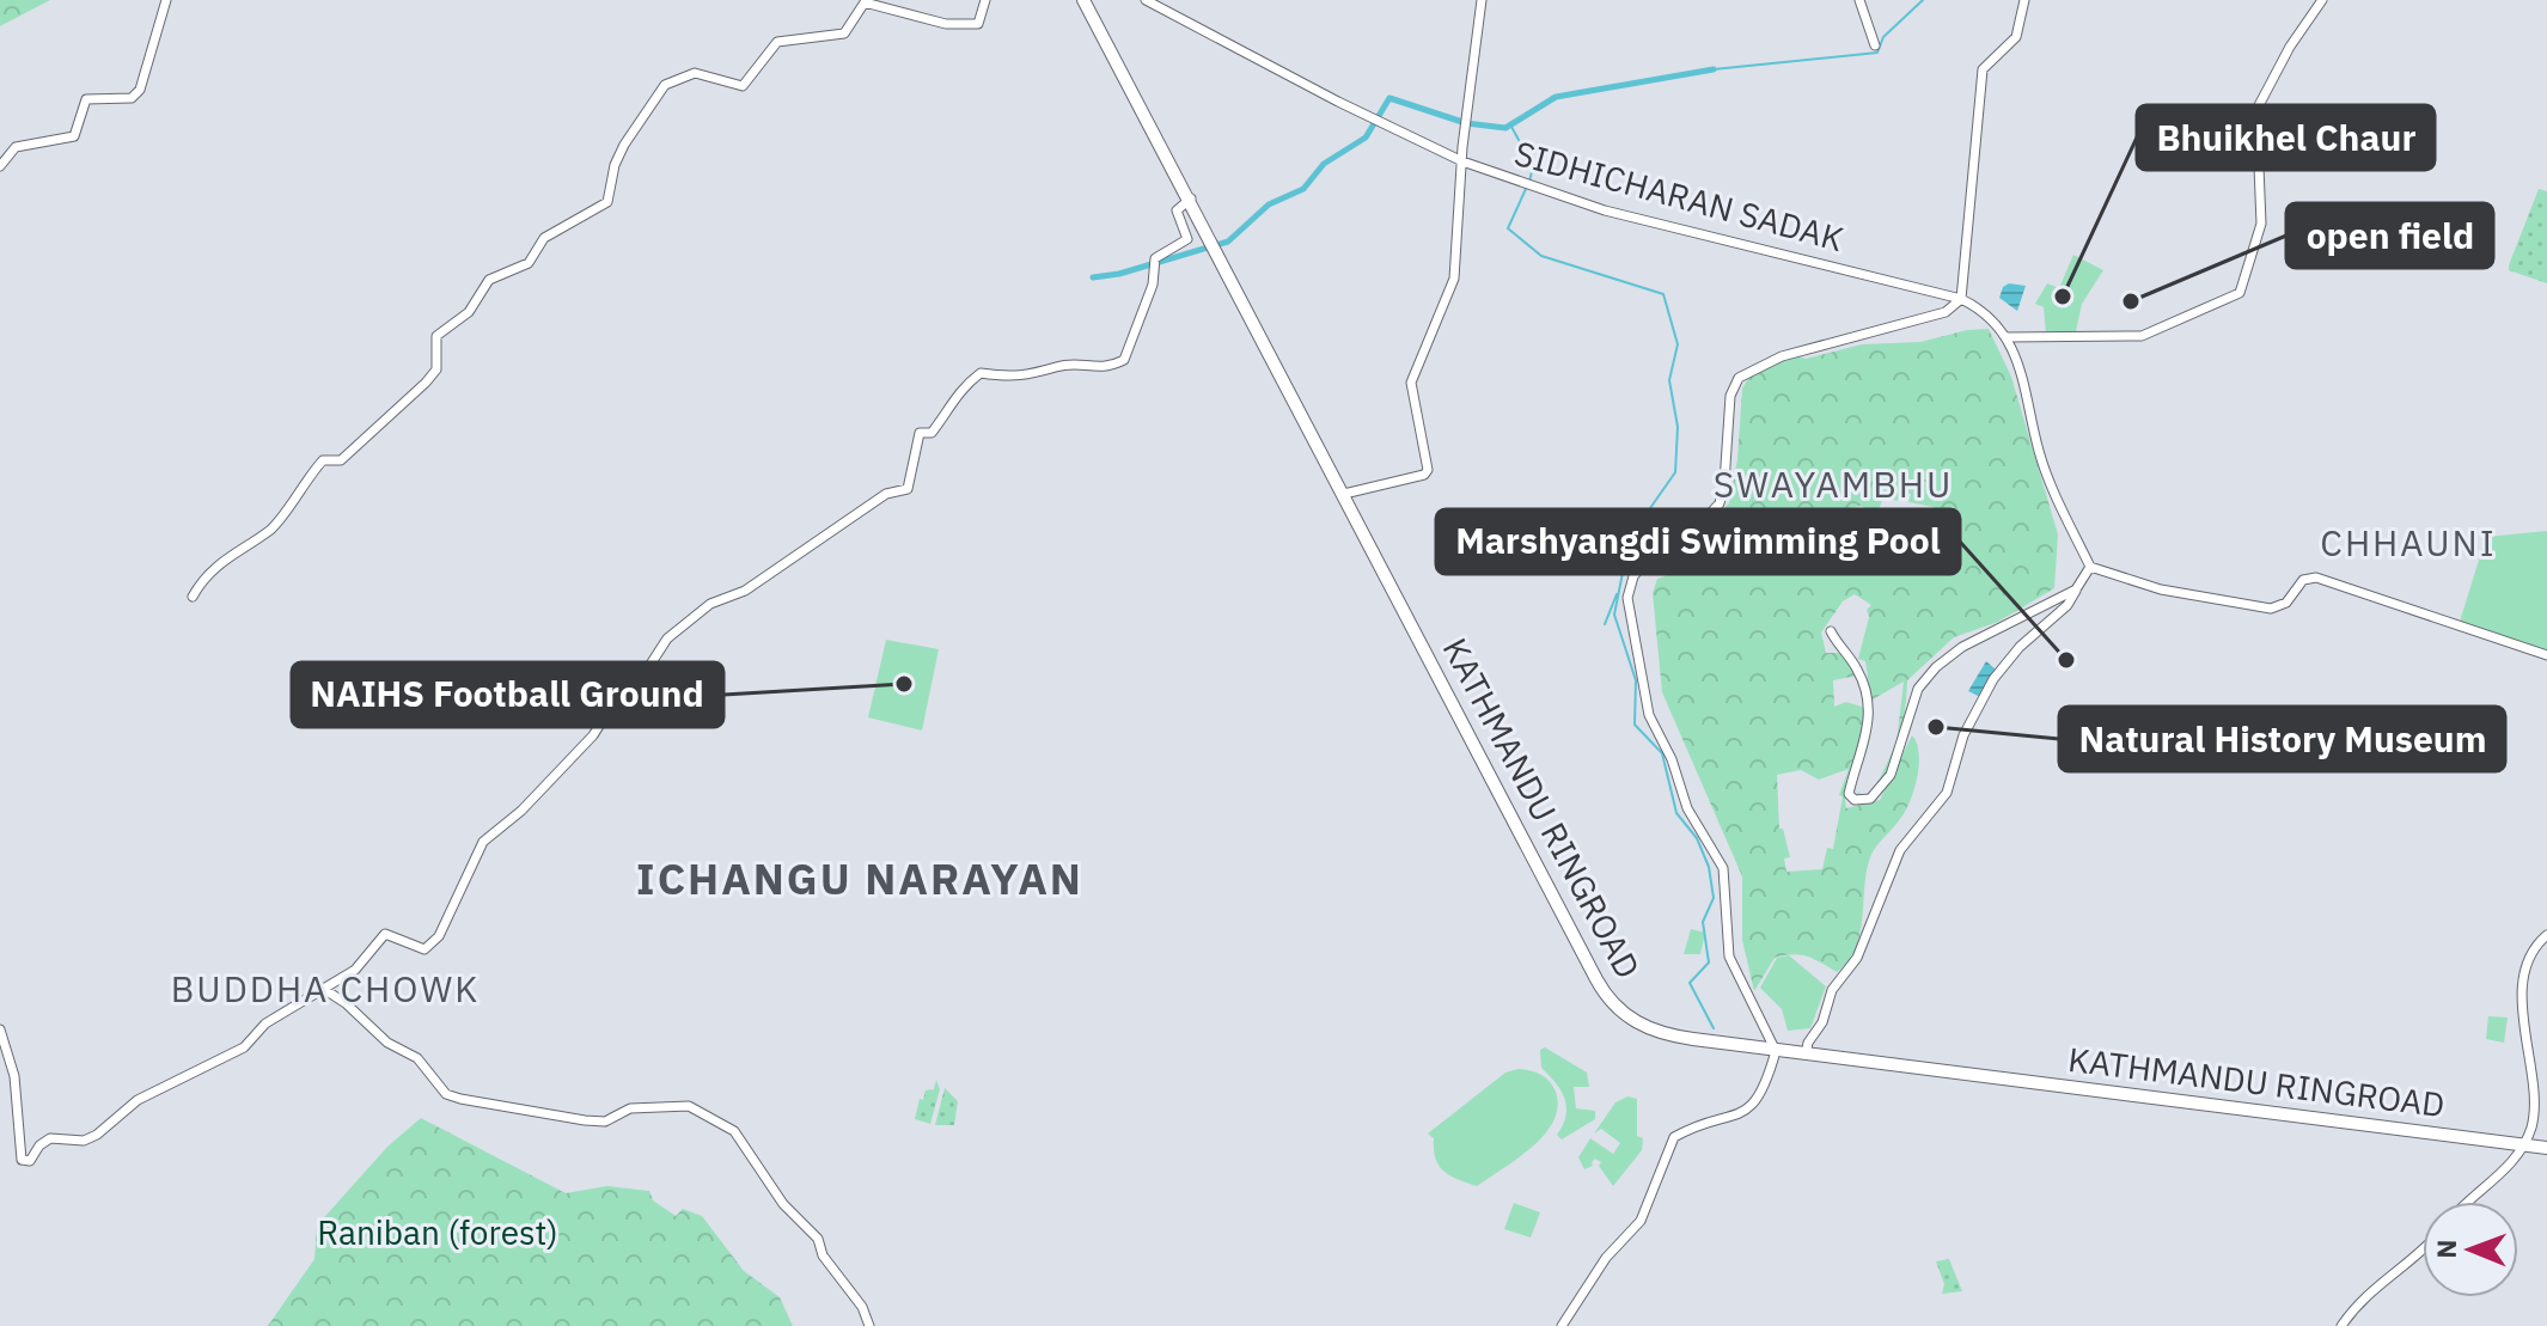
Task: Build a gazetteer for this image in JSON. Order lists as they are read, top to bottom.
{
  "streets": {
    "highway": ["KATHMANDU RINGROAD"],
    "street": ["SIDHICHARAN SADAK"]
  },
  "districts": [
    "SWAYAMBHU",
    "CHHAUNI",
    "ICHANGU NARAYAN",
    "BUDDHA CHOWK"
  ],
  "parks": ["Raniban (forest)"],
  "places": [
    "Bhuikhel Chaur",
    "open field",
    "Marshyangdi Swimming Pool",
    "NAIHS Football Ground",
    "Natural History Museum"
  ],
  "north": "left"
}
